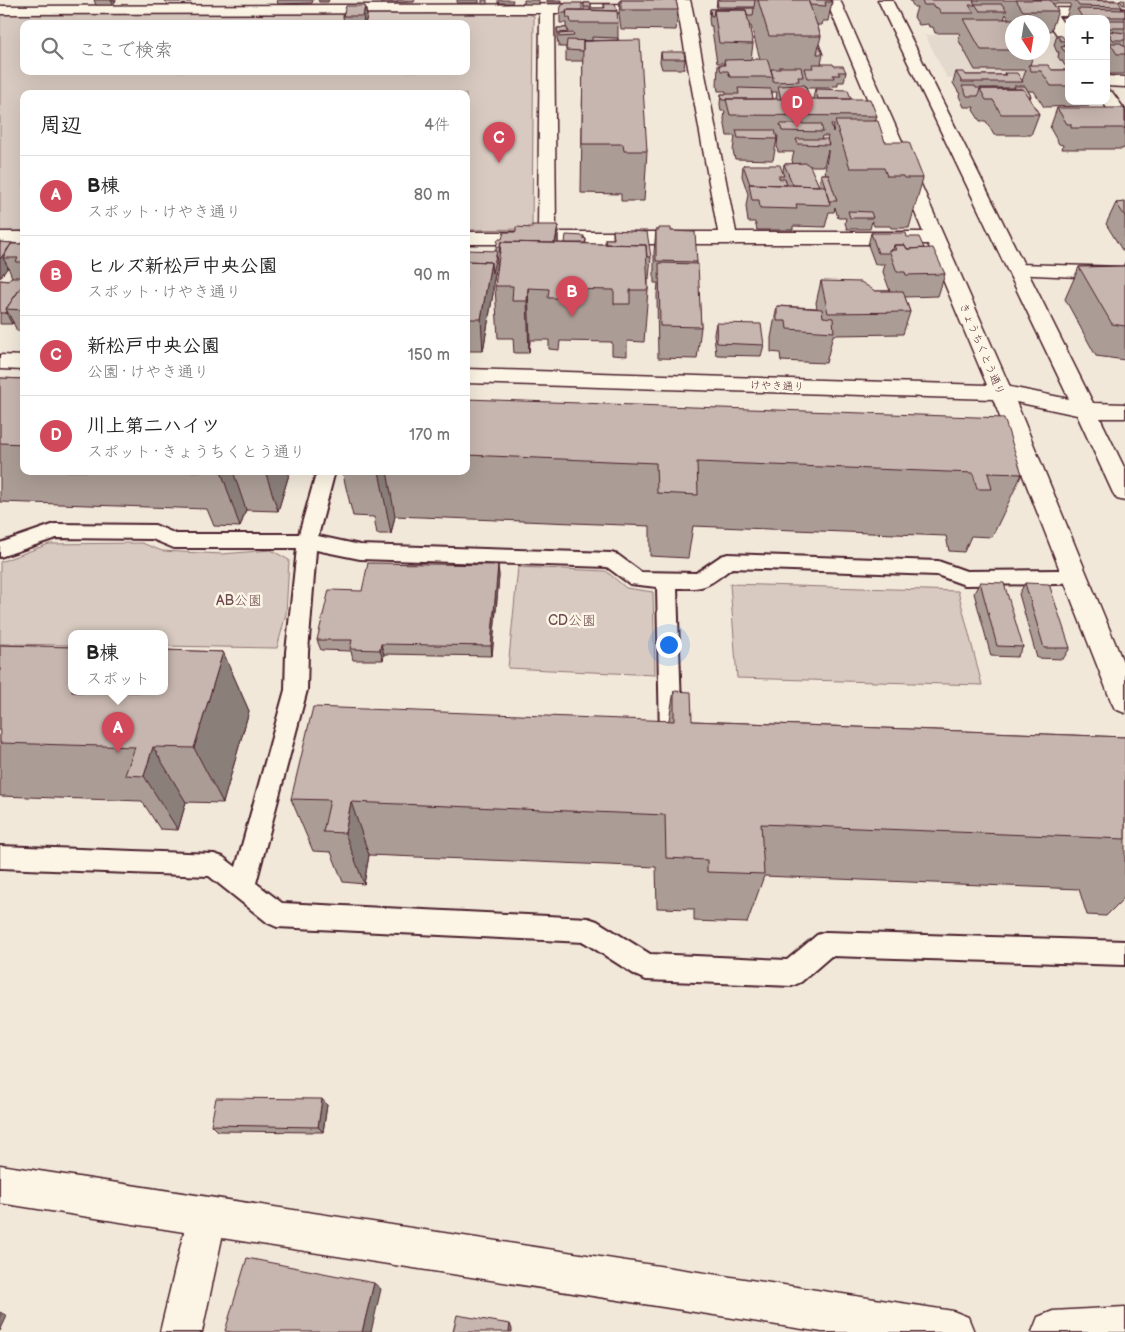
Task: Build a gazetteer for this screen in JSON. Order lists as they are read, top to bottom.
{
  "streets": {
    "street": ["きょうちくとう通り", "けやき通り"]
  },
  "crossings": [
    ["きょうちくとう通り", "けやき通り"]
  ],
  "parks": ["AB公園", "CD公園"],
  "north": "bottom",
  "page": {
    "map_buttons": ["+", "−"],
    "search": "ここで検索",
    "pins": [
      "D",
      "C",
      "B",
      "A"
    ],
    "heading": ["周辺", "4件"],
    "list": [
      {
        "mark": "A",
        "name": "B棟",
        "note": "スポット · けやき通り",
        "value": "80 m"
      },
      {
        "mark": "B",
        "name": "ヒルズ新松戸中央公園",
        "note": "スポット · けやき通り",
        "value": "90 m"
      },
      {
        "mark": "C",
        "name": "新松戸中央公園",
        "note": "公園 · けやき通り",
        "value": "150 m"
      },
      {
        "mark": "D",
        "name": "川上第二ハイツ",
        "note": "スポット · きょうちくとう通り",
        "value": "170 m"
      }
    ],
    "popup": ["B棟", "スポット"]
  }
}
